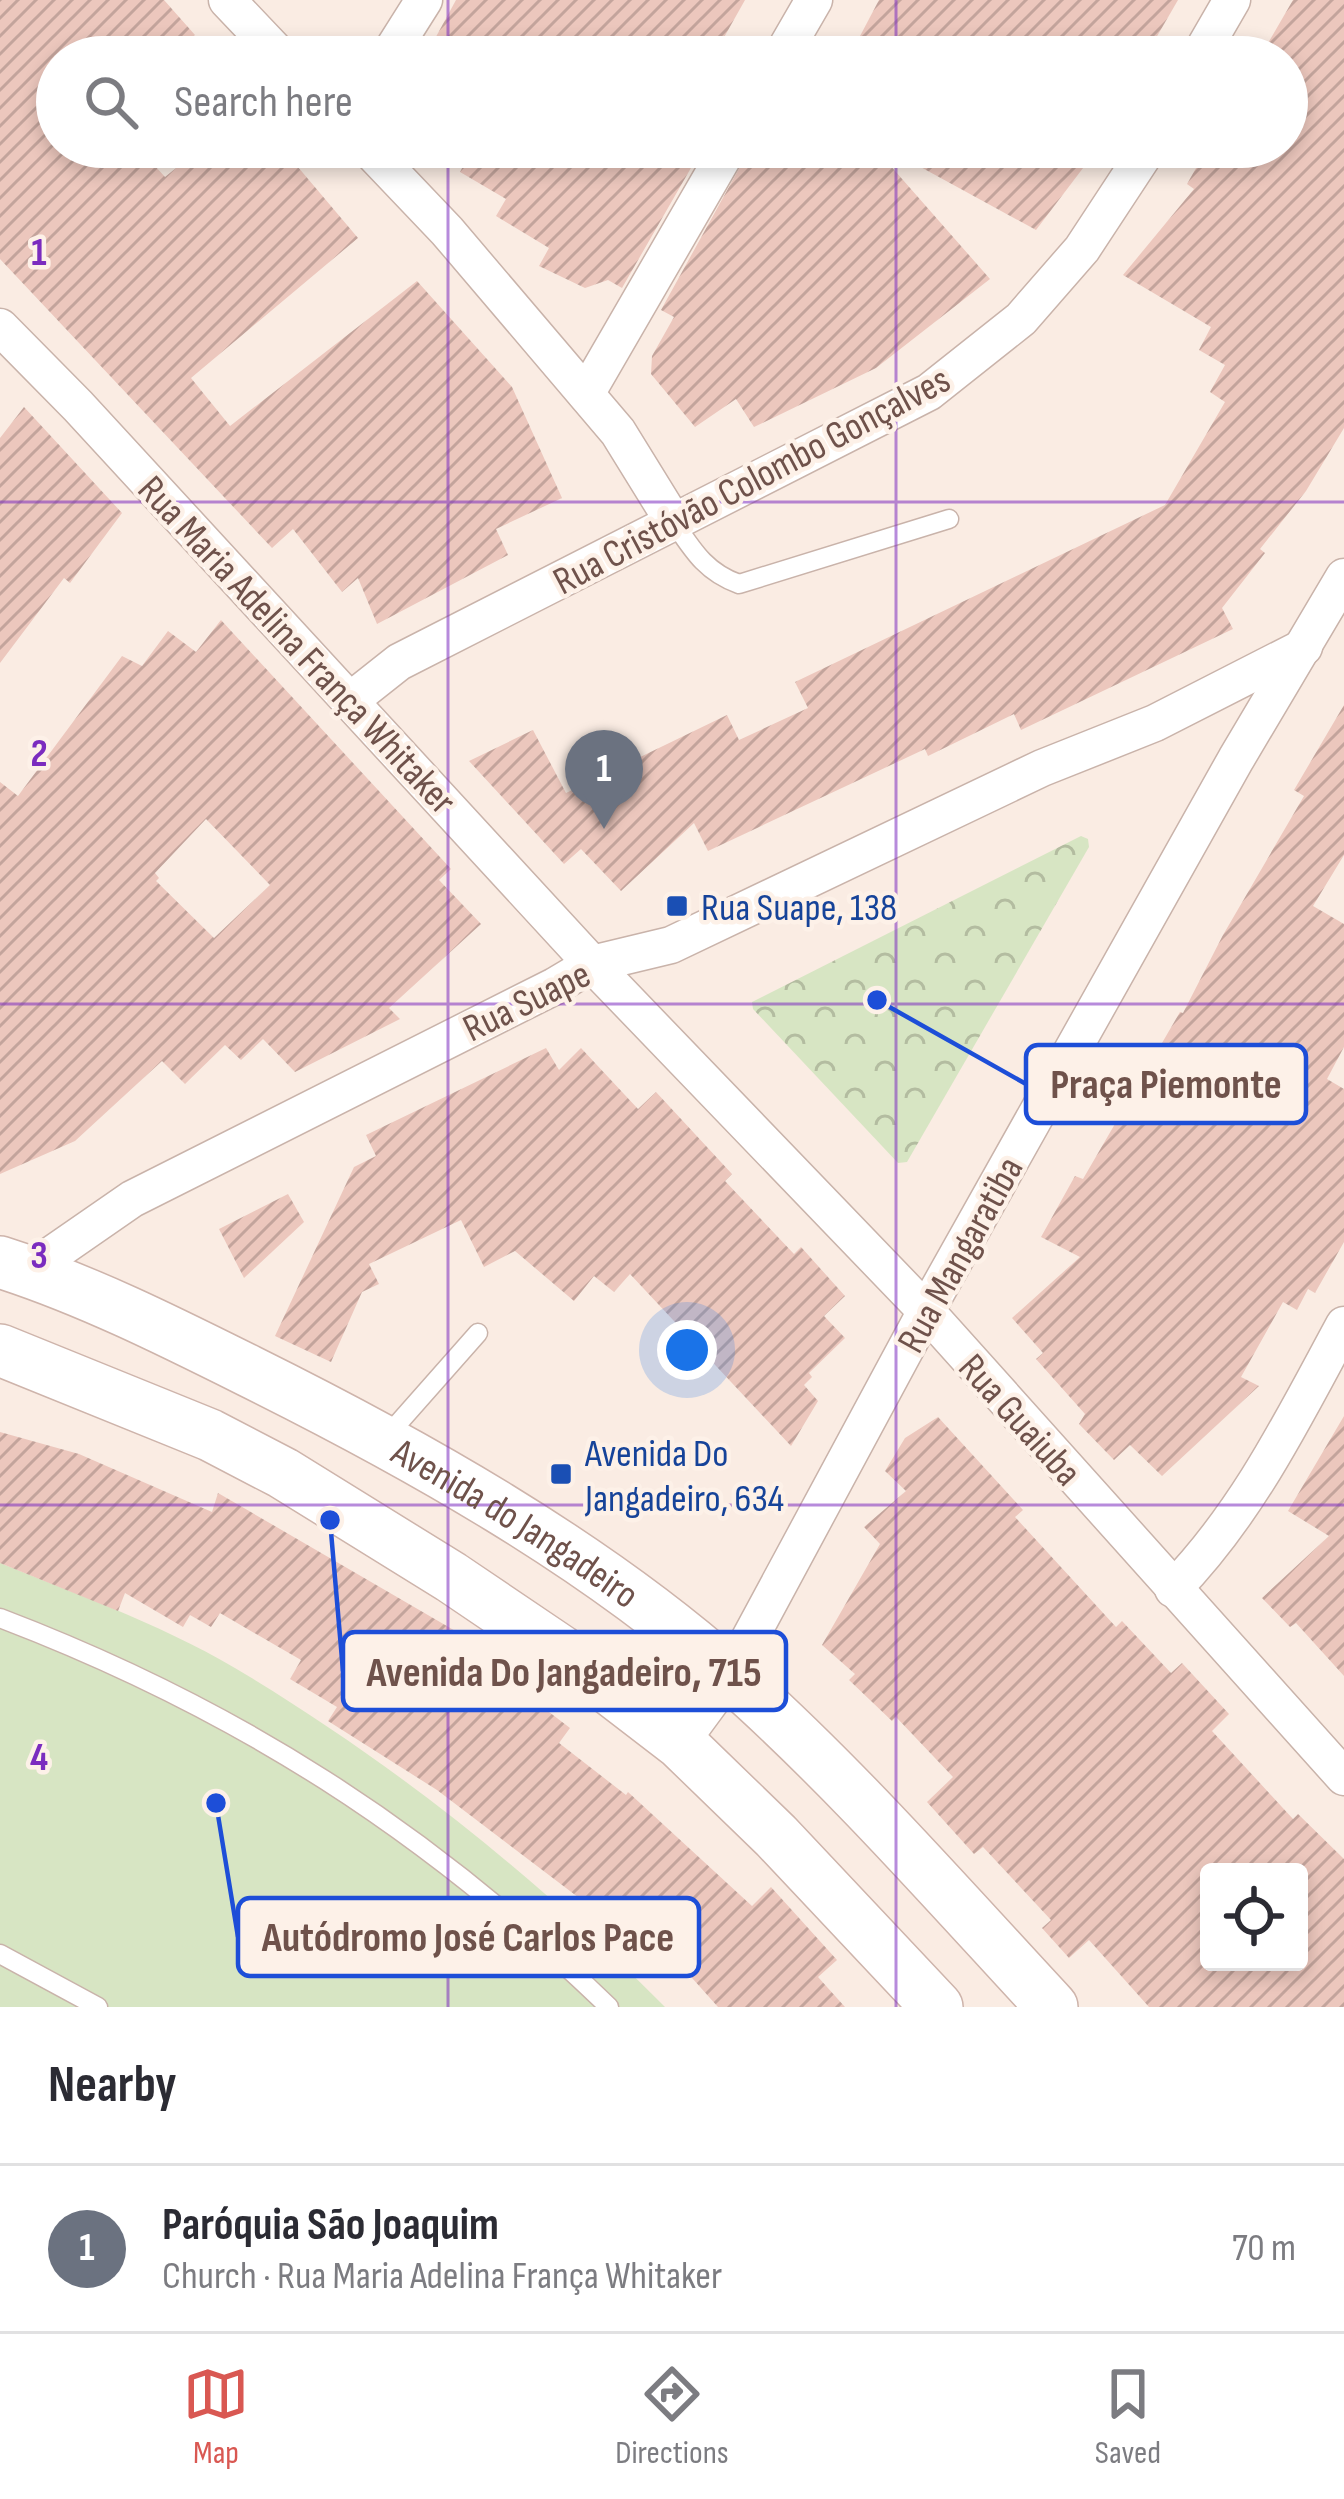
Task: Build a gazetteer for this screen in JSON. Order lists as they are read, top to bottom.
{
  "streets": {
    "street": [
      "Rua Cristóvão Colombo Gonçalves",
      "Rua Maria Adelina França Whitaker",
      "Rua Suape",
      "Rua Mangaratiba",
      "Rua Guaiuba",
      "Avenida do Jangadeiro"
    ]
  },
  "crossings": [
    ["Rua Cristóvão Colombo Gonçalves", "Rua Maria Adelina França Whitaker"],
    ["Rua Maria Adelina França Whitaker", "Rua Suape"],
    ["Rua Maria Adelina França Whitaker", "Rua Guaiuba"],
    ["Rua Suape", "Rua Mangaratiba"],
    ["Rua Suape", "Rua Guaiuba"],
    ["Rua Suape", "Avenida do Jangadeiro"],
    ["Rua Mangaratiba", "Rua Guaiuba"],
    ["Rua Mangaratiba", "Avenida do Jangadeiro"]
  ],
  "places": {
    "transit": ["Rua Suape, 138", "Avenida Do Jangadeiro, 634"],
    "other": ["Praça Piemonte", "Avenida Do Jangadeiro, 715", "Autódromo José Carlos Pace"]
  },
  "page": {
    "search": "Search here",
    "pins": "1",
    "heading": "Nearby",
    "list": [
      {
        "mark": "1",
        "name": "Paróquia São Joaquim",
        "note": "Church · Rua Maria Adelina França Whitaker",
        "value": "70 m"
      }
    ],
    "nav": ["Map", "Directions", "Saved"]
  },
  "grid": {
    "rows": [
      "1",
      "2",
      "3",
      "4"
    ]
  }
}
